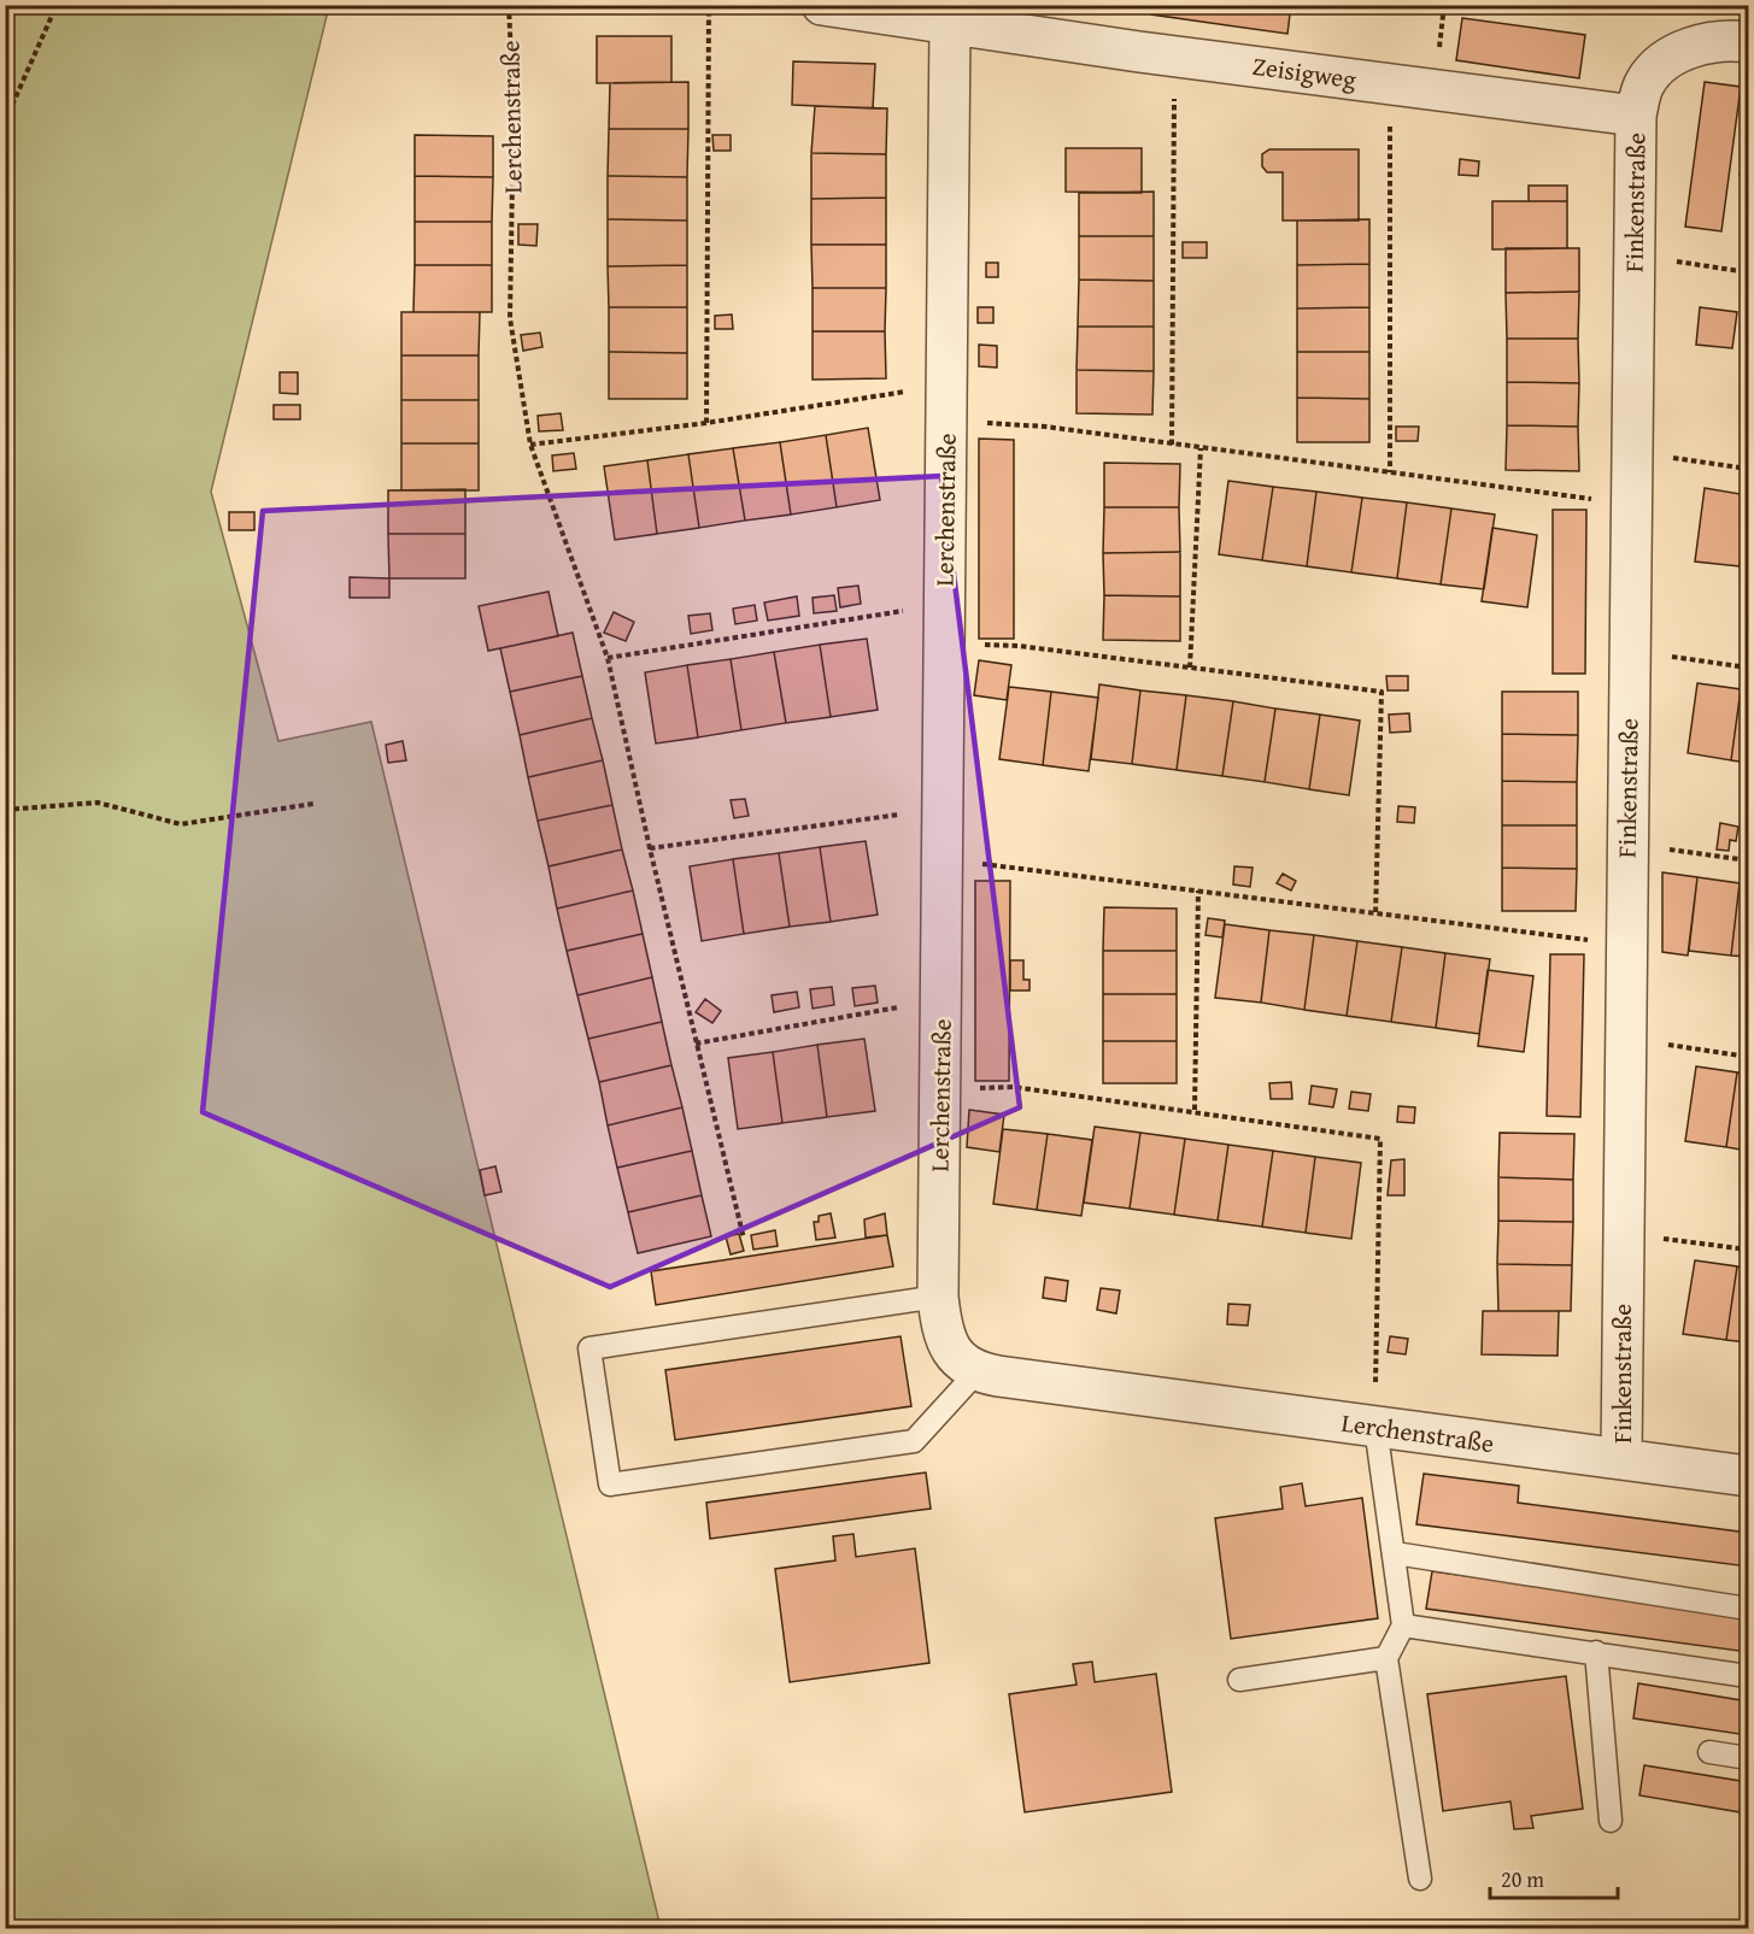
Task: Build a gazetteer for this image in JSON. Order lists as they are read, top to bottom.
{
  "streets": {
    "street": ["Zeisigweg", "Lerchenstraße", "Finkenstraße"]
  },
  "crossings": [
    ["Zeisigweg", "Lerchenstraße"],
    ["Zeisigweg", "Finkenstraße"],
    ["Lerchenstraße", "Finkenstraße"]
  ],
  "scale_bar": "20 m"
}
